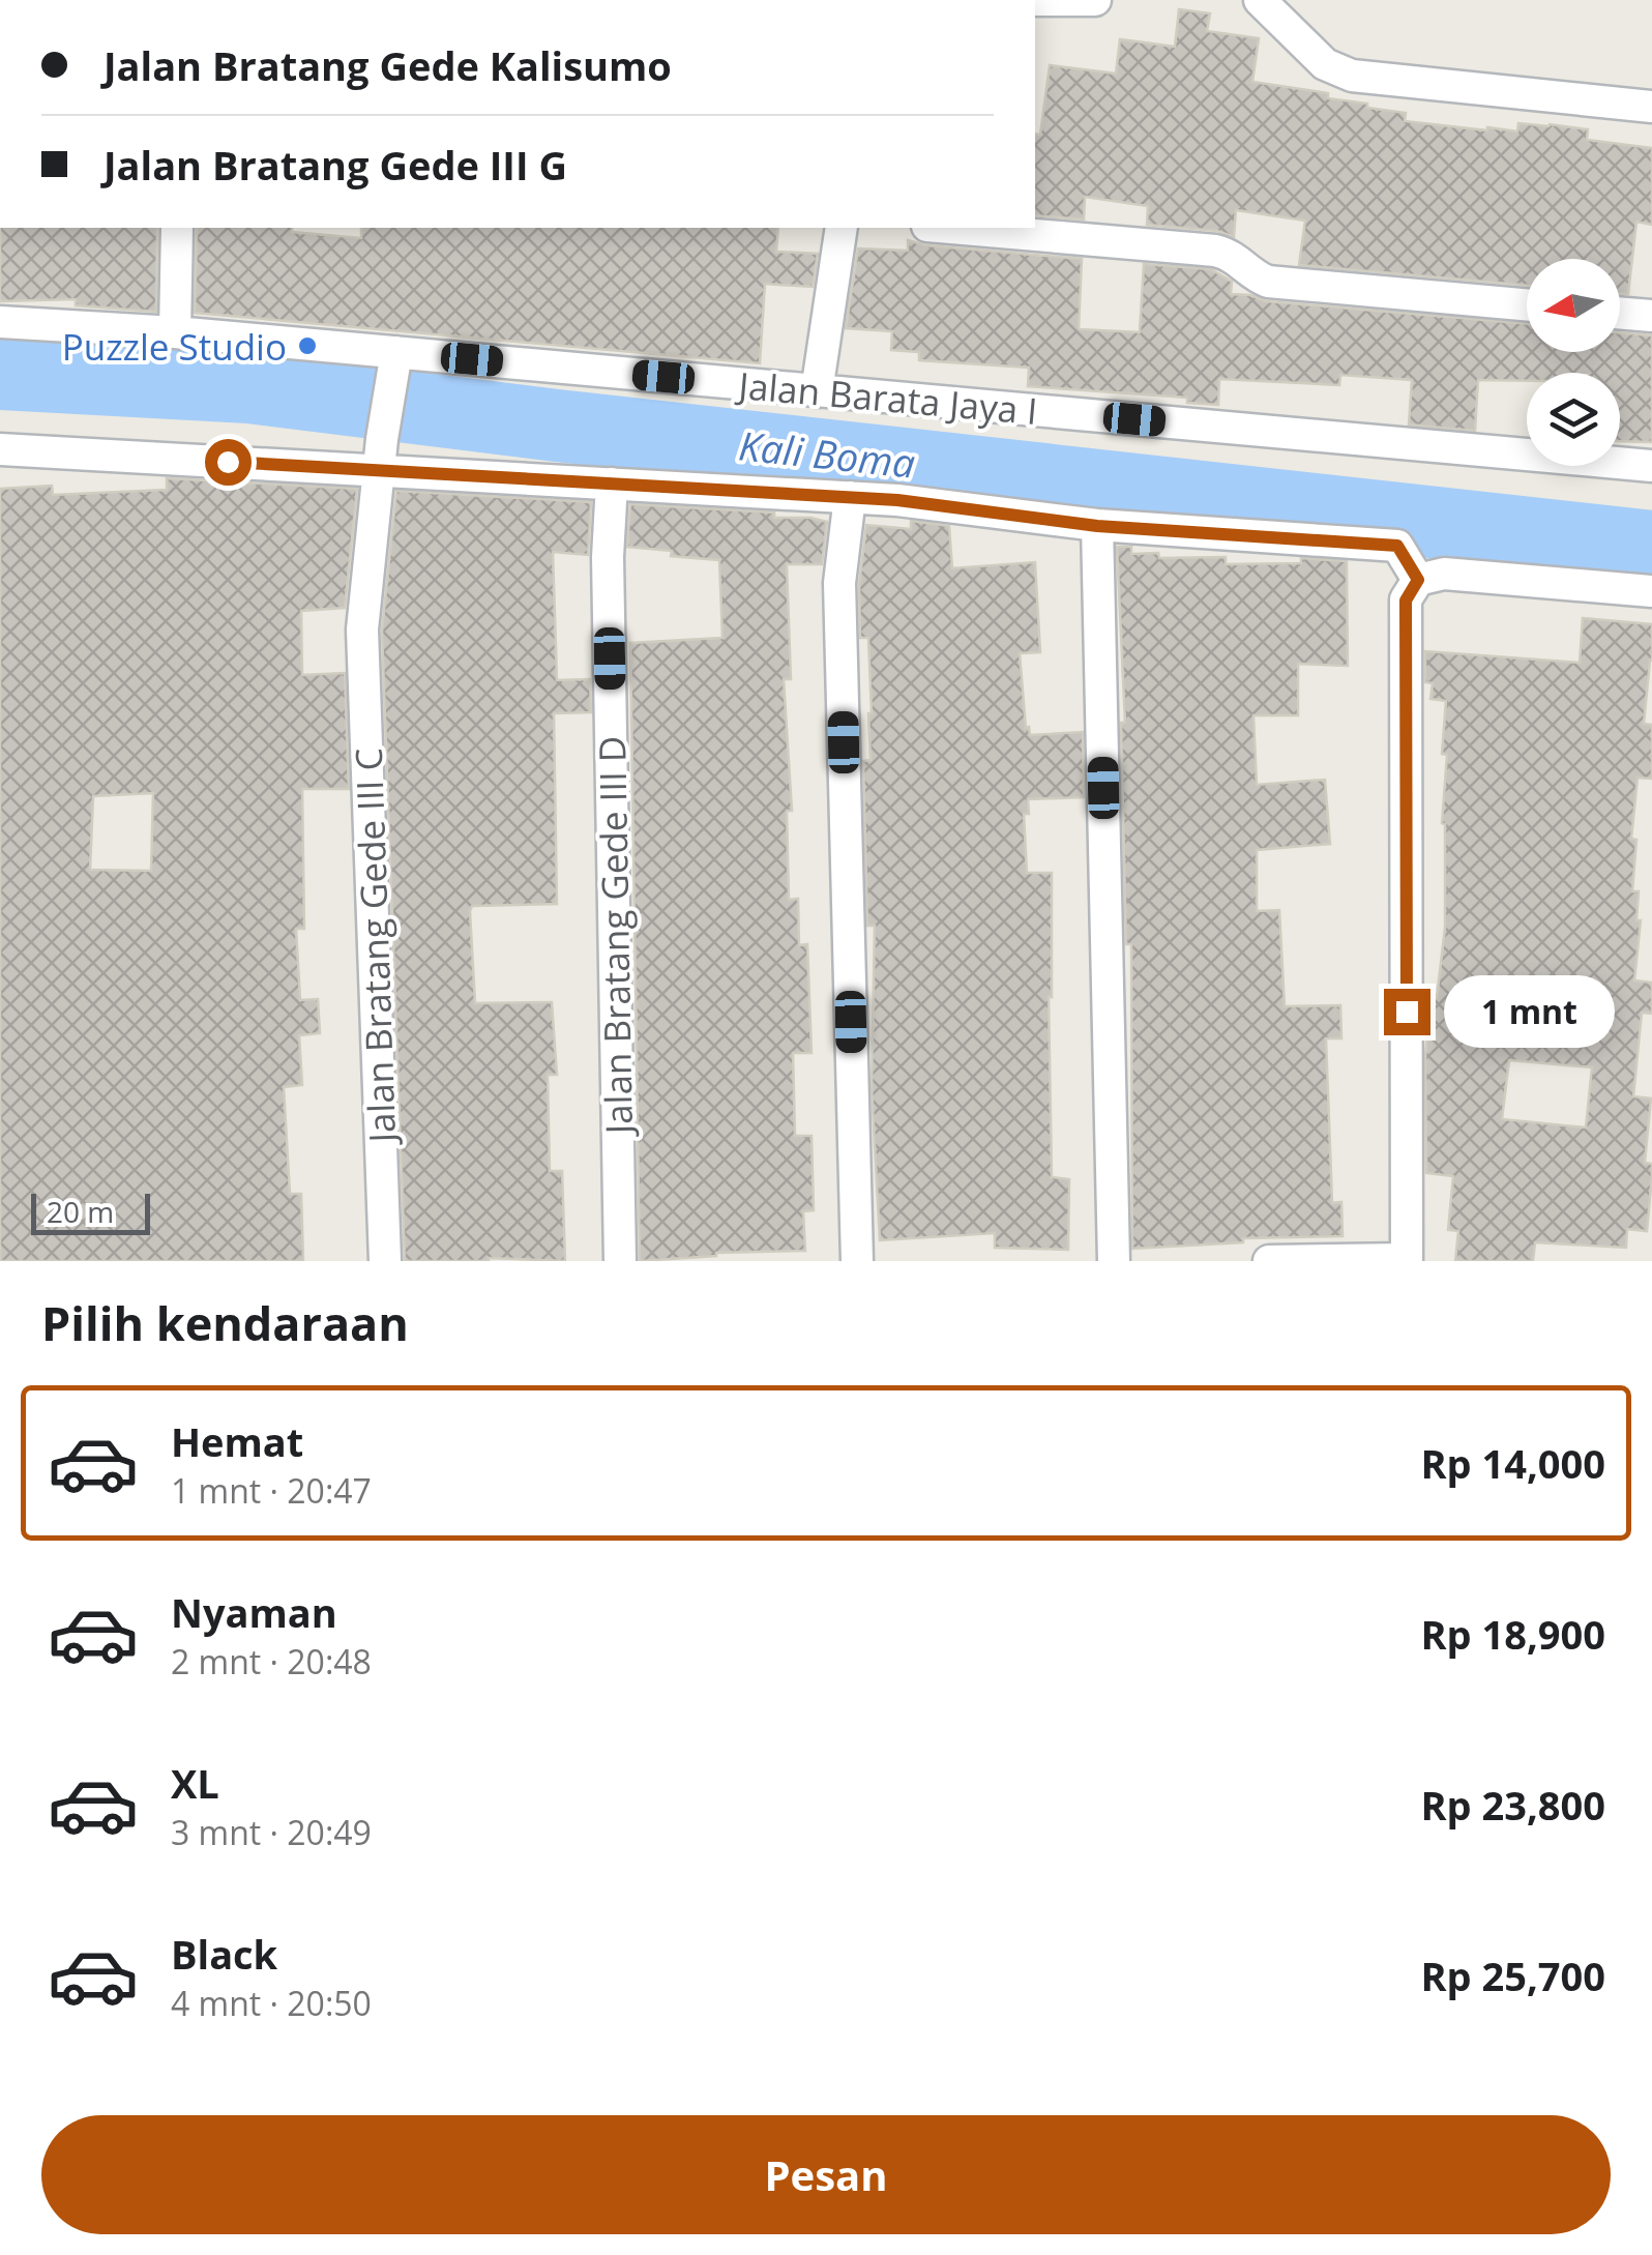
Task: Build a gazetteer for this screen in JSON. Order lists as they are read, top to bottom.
{
  "streets": {
    "street": ["Jalan Barata Jaya I", "Jalan Bratang Gede III D", "Jalan Bratang Gede III C"]
  },
  "crossings": [
    ["Jalan Barata Jaya I", "Jalan Bratang Gede III C"]
  ],
  "water": ["Kali Boma"],
  "places": ["Puzzle Studio"],
  "scale_bar": "20 m",
  "north": "left",
  "page": {
    "banner": ["Jalan Bratang Gede Kalisumo", "Jalan Bratang Gede III G"],
    "bubble": "1 mnt",
    "scale": "20 m",
    "heading": "Pilih kendaraan",
    "list": [
      {
        "name": "Hemat",
        "note": "1 mnt · 20:47",
        "value": "Rp 14,000"
      },
      {
        "name": "Nyaman",
        "note": "2 mnt · 20:48",
        "value": "Rp 18,900"
      },
      {
        "name": "XL",
        "note": "3 mnt · 20:49",
        "value": "Rp 23,800"
      },
      {
        "name": "Black",
        "note": "4 mnt · 20:50",
        "value": "Rp 25,700"
      }
    ],
    "buttons": "Pesan"
  }
}
